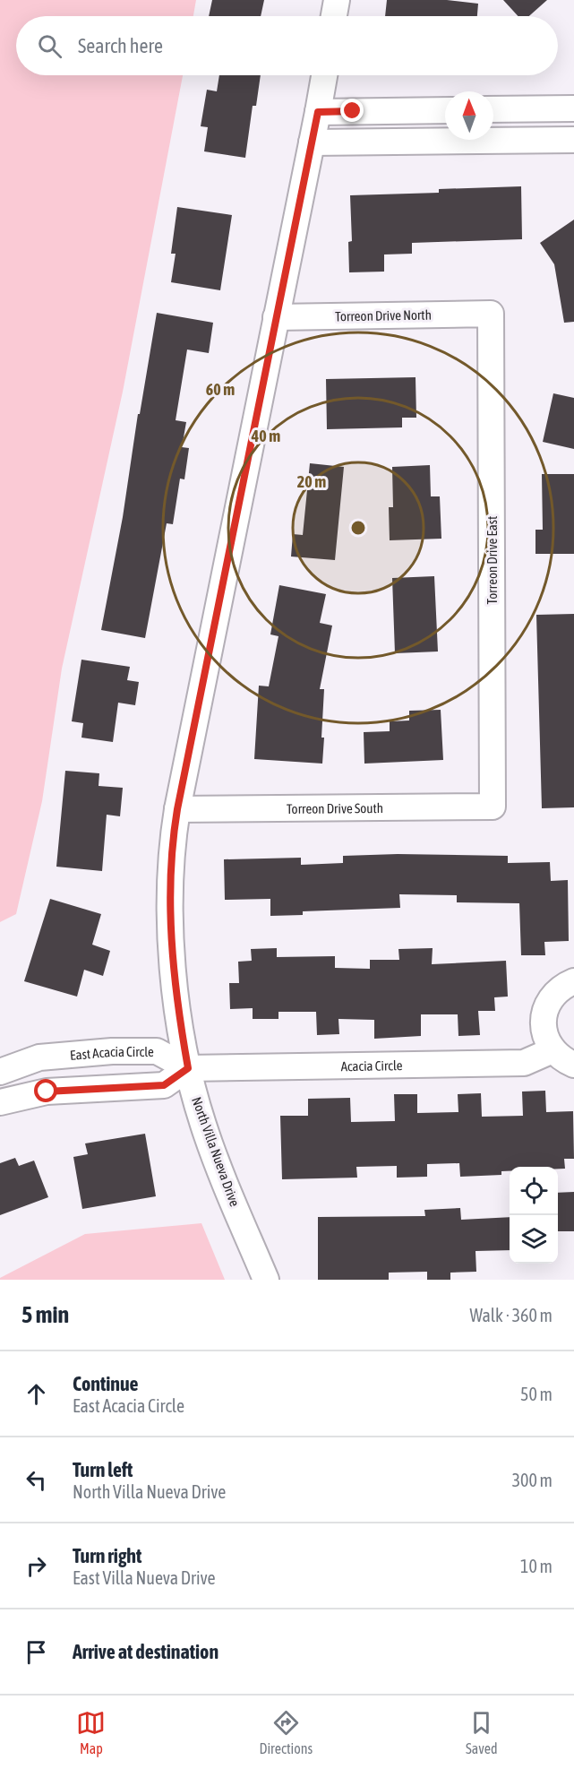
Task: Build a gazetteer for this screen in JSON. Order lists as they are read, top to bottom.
{
  "streets": {
    "street": [
      "Torreon Drive North",
      "Torreon Drive East",
      "Torreon Drive South",
      "East Acacia Circle",
      "Acacia Circle",
      "North Villa Nueva Drive"
    ]
  },
  "crossings": [
    ["Torreon Drive North", "Torreon Drive East"],
    ["Torreon Drive North", "North Villa Nueva Drive"],
    ["Torreon Drive East", "Torreon Drive South"],
    ["Torreon Drive South", "North Villa Nueva Drive"],
    ["East Acacia Circle", "Acacia Circle"],
    ["East Acacia Circle", "North Villa Nueva Drive"],
    ["Acacia Circle", "North Villa Nueva Drive"]
  ],
  "north": "top",
  "page": {
    "search": "Search here",
    "heading": ["5 min", "Walk · 360 m"],
    "list": [
      ["Continue", "East Acacia Circle", "50 m"],
      ["Turn left", "North Villa Nueva Drive", "300 m"],
      ["Turn right", "East Villa Nueva Drive", "10 m"],
      "Arrive at destination"
    ],
    "nav": ["Map", "Directions", "Saved"]
  },
  "rings": ["60 m", "40 m", "20 m"]
}
